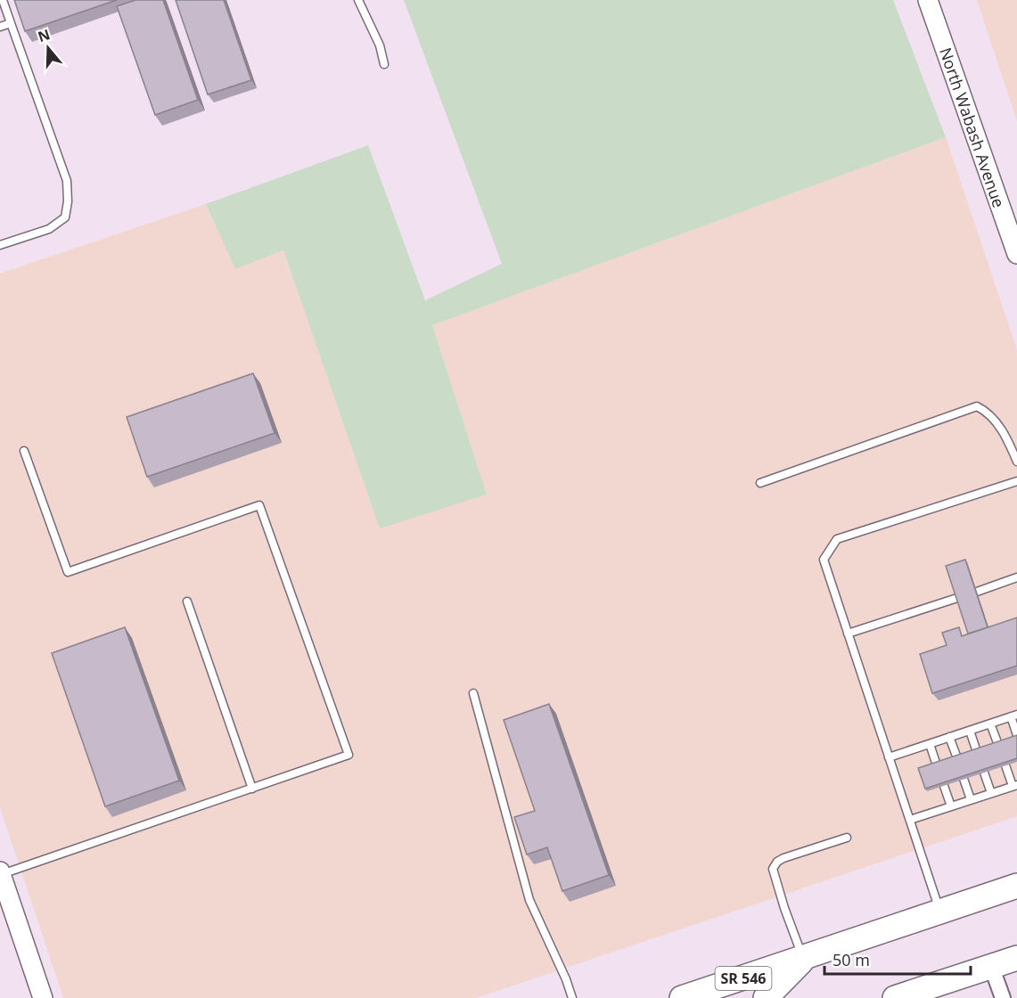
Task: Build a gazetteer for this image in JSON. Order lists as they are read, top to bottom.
{
  "streets": {
    "main road": ["SR 546"],
    "street": ["North Wabash Avenue"]
  },
  "scale_bar": "50 m",
  "north": "top"
}
